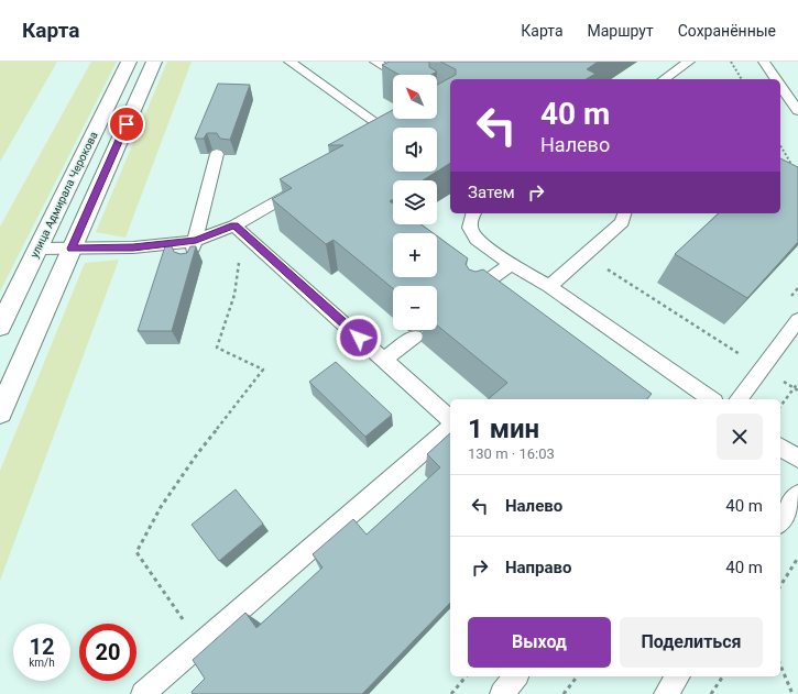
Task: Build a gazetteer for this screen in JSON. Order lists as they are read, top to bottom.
{
  "streets": {
    "street": ["улица Адмирала Черокова"]
  },
  "north": "top left",
  "page": {
    "header": "Карта",
    "nav": ["Карта", "Маршрут", "Сохранённые"],
    "map_buttons": ["+", "−"],
    "turn": ["40 m", "Налево"],
    "then": "Затем",
    "heading": ["1 мин", "130 m · 16:03"],
    "list": [
      {
        "name": "Налево",
        "value": "40 m"
      },
      {
        "name": "Направо",
        "value": "40 m"
      }
    ],
    "buttons": ["Выход", "Поделиться"],
    "speed": "12 km/h",
    "limit": "20"
  }
}
